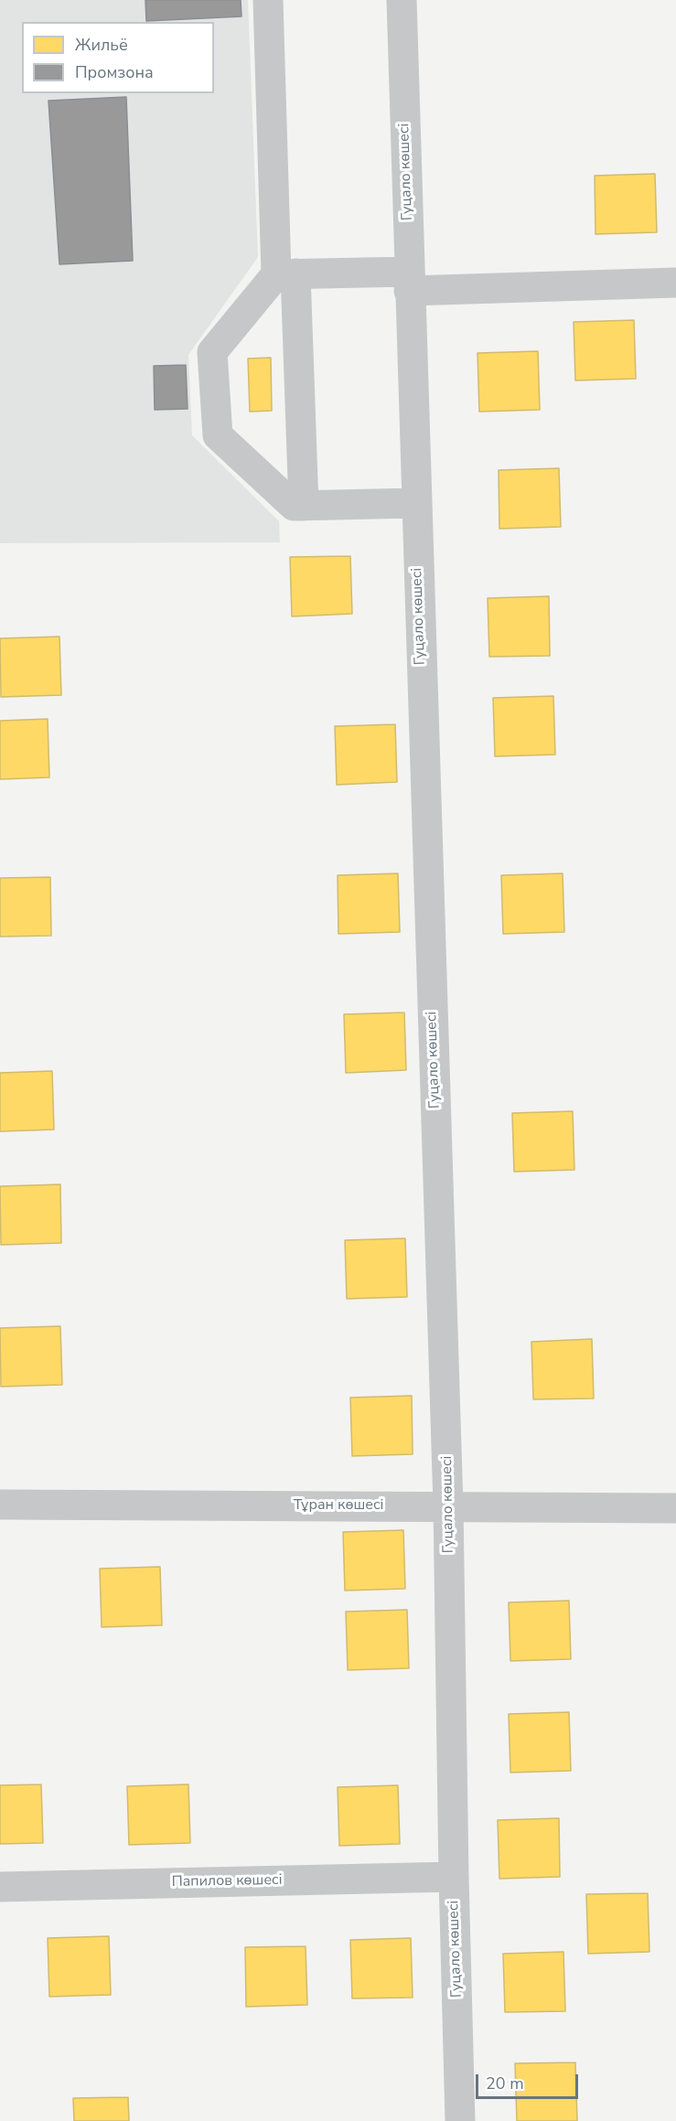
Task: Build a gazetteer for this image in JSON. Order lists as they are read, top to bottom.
{
  "streets": {
    "street": ["Гуцало көшесі", "Тұран көшесі", "Папилов көшесі"]
  },
  "crossings": [
    ["Гуцало көшесі", "Тұран көшесі"],
    ["Гуцало көшесі", "Папилов көшесі"]
  ],
  "legend": ["Жильё", "Промзона"],
  "scale_bar": "20 m"
}
